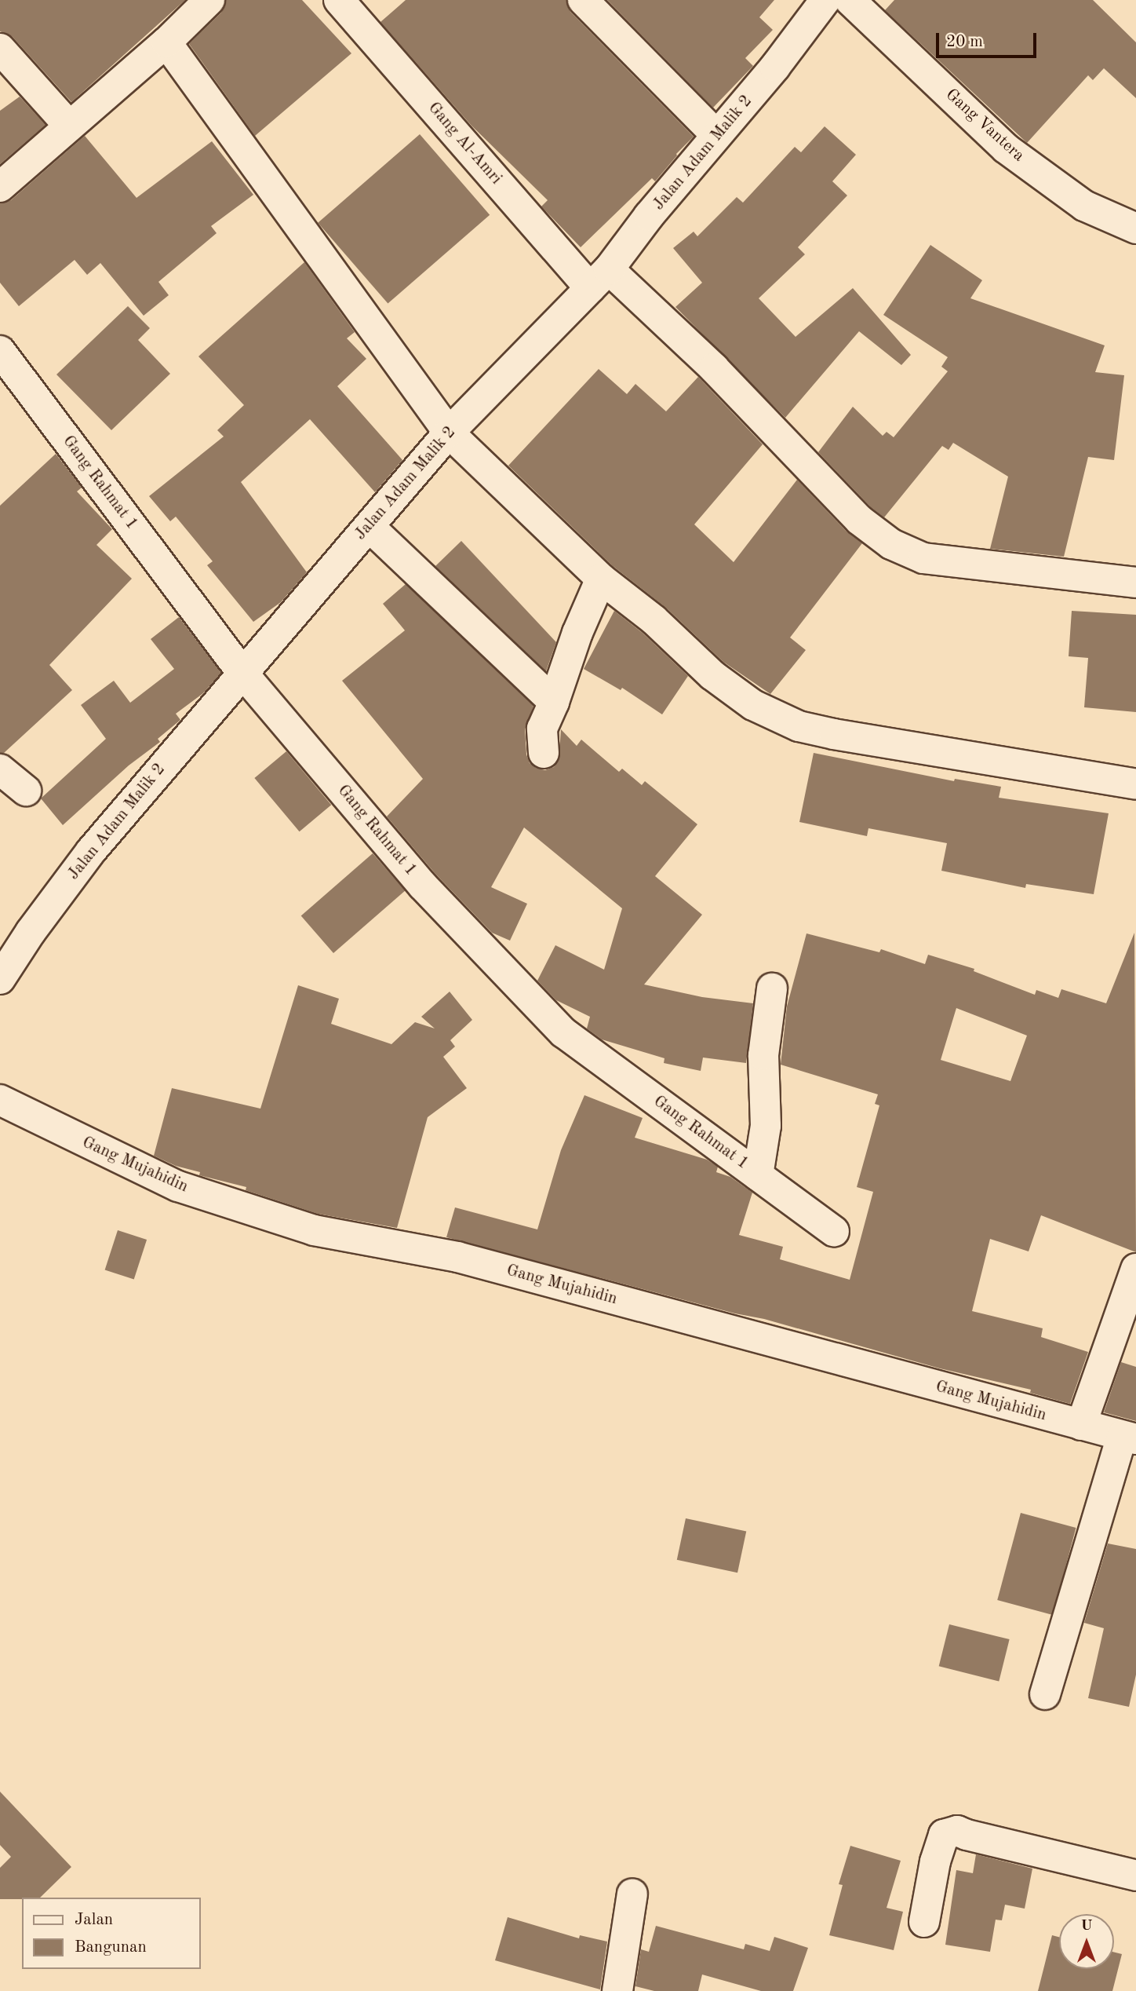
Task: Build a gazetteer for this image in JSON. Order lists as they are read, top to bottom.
{
  "streets": {
    "street": [
      "Gang Vantera",
      "Gang Al-Amri",
      "Jalan Adam Malik 2",
      "Gang Rahmat 1",
      "Gang Mujahidin"
    ]
  },
  "crossings": [
    ["Gang Al-Amri", "Jalan Adam Malik 2"],
    ["Jalan Adam Malik 2", "Gang Rahmat 1"]
  ],
  "legend": ["Jalan", "Bangunan"],
  "scale_bar": "20 m",
  "north": "top"
}
